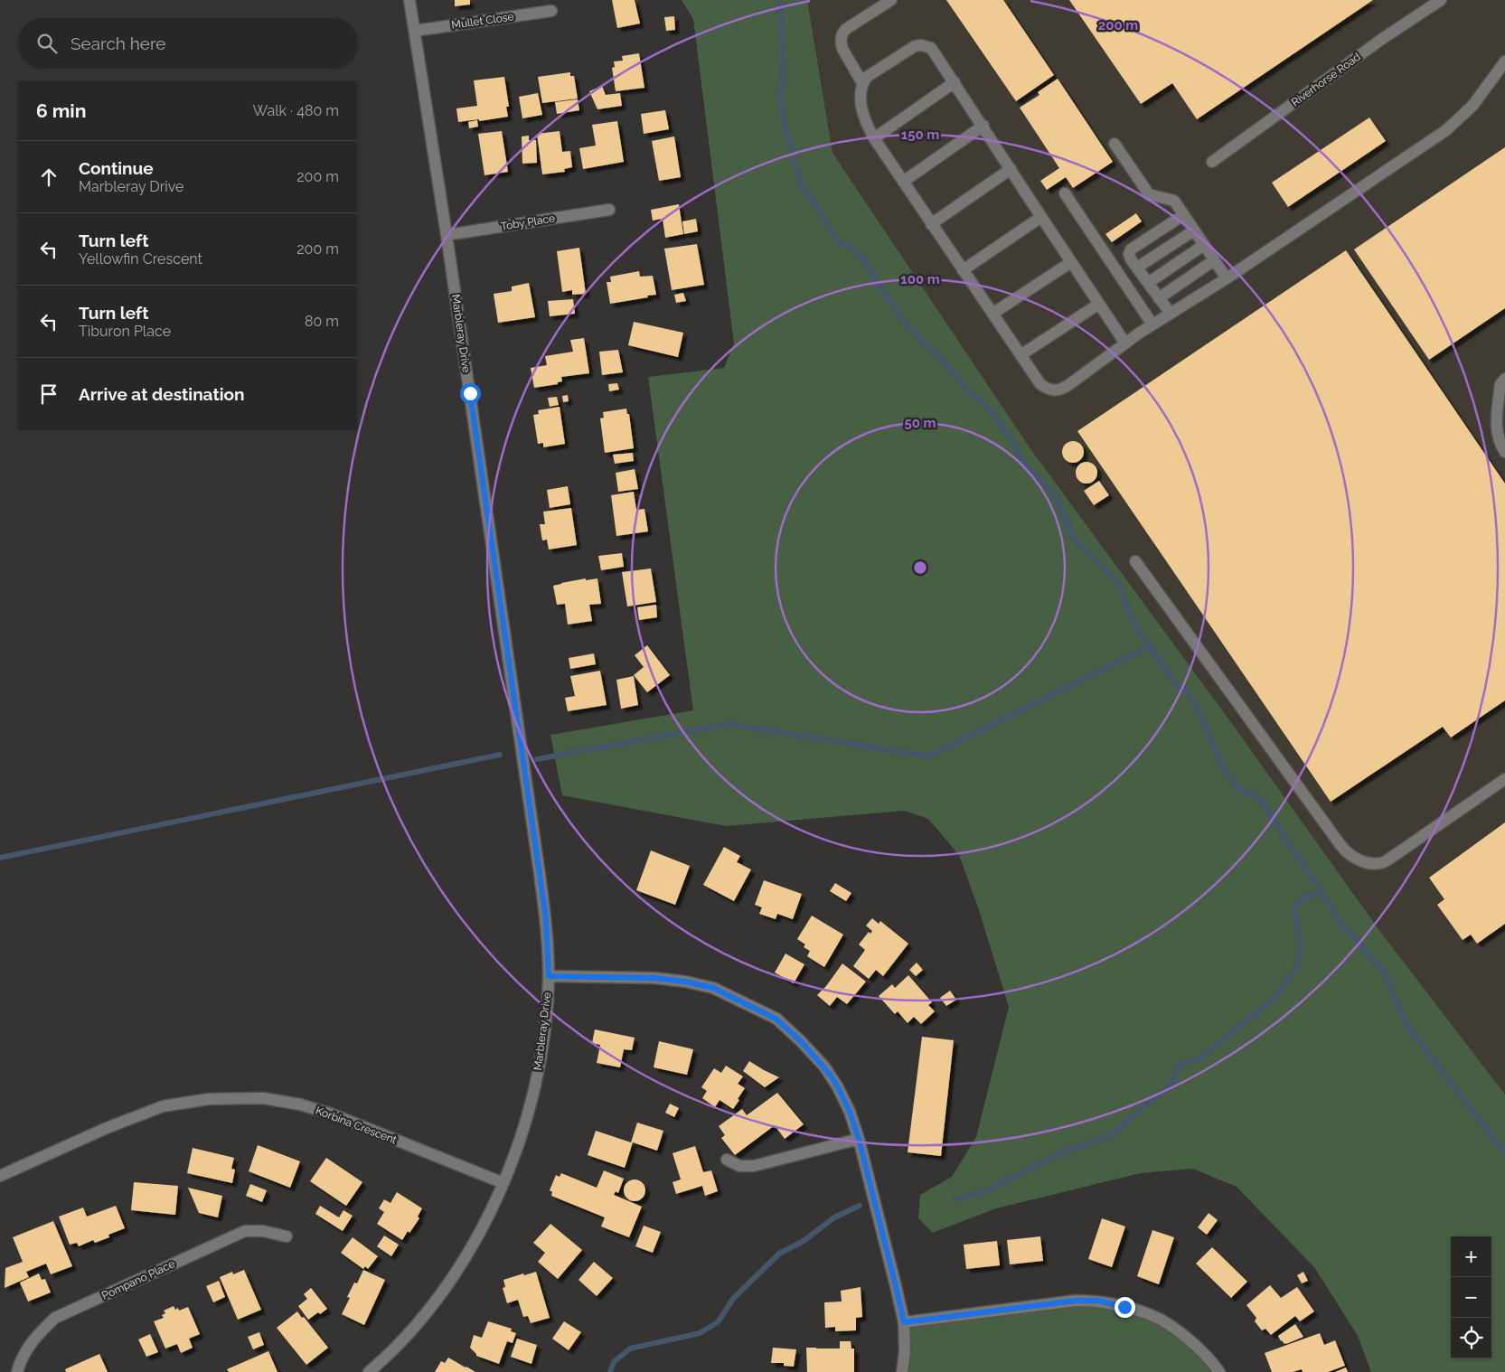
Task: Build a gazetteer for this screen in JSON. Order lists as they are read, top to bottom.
{
  "streets": {
    "street": [
      "Mullet Close",
      "Riverhorse Road",
      "Toby Place",
      "Marbleray Drive",
      "Korbina Crescent",
      "Pompano Place"
    ]
  },
  "crossings": [
    ["Mullet Close", "Marbleray Drive"],
    ["Toby Place", "Marbleray Drive"],
    ["Marbleray Drive", "Korbina Crescent"]
  ],
  "page": {
    "search": "Search here",
    "heading": ["6 min", "Walk · 480 m"],
    "list": [
      ["Continue", "Marbleray Drive", "200 m"],
      ["Turn left", "Yellowfin Crescent", "200 m"],
      ["Turn left", "Tiburon Place", "80 m"],
      "Arrive at destination"
    ],
    "map_buttons": ["+", "−"]
  },
  "rings": [
    "200 m",
    "150 m",
    "100 m",
    "50 m"
  ]
}
